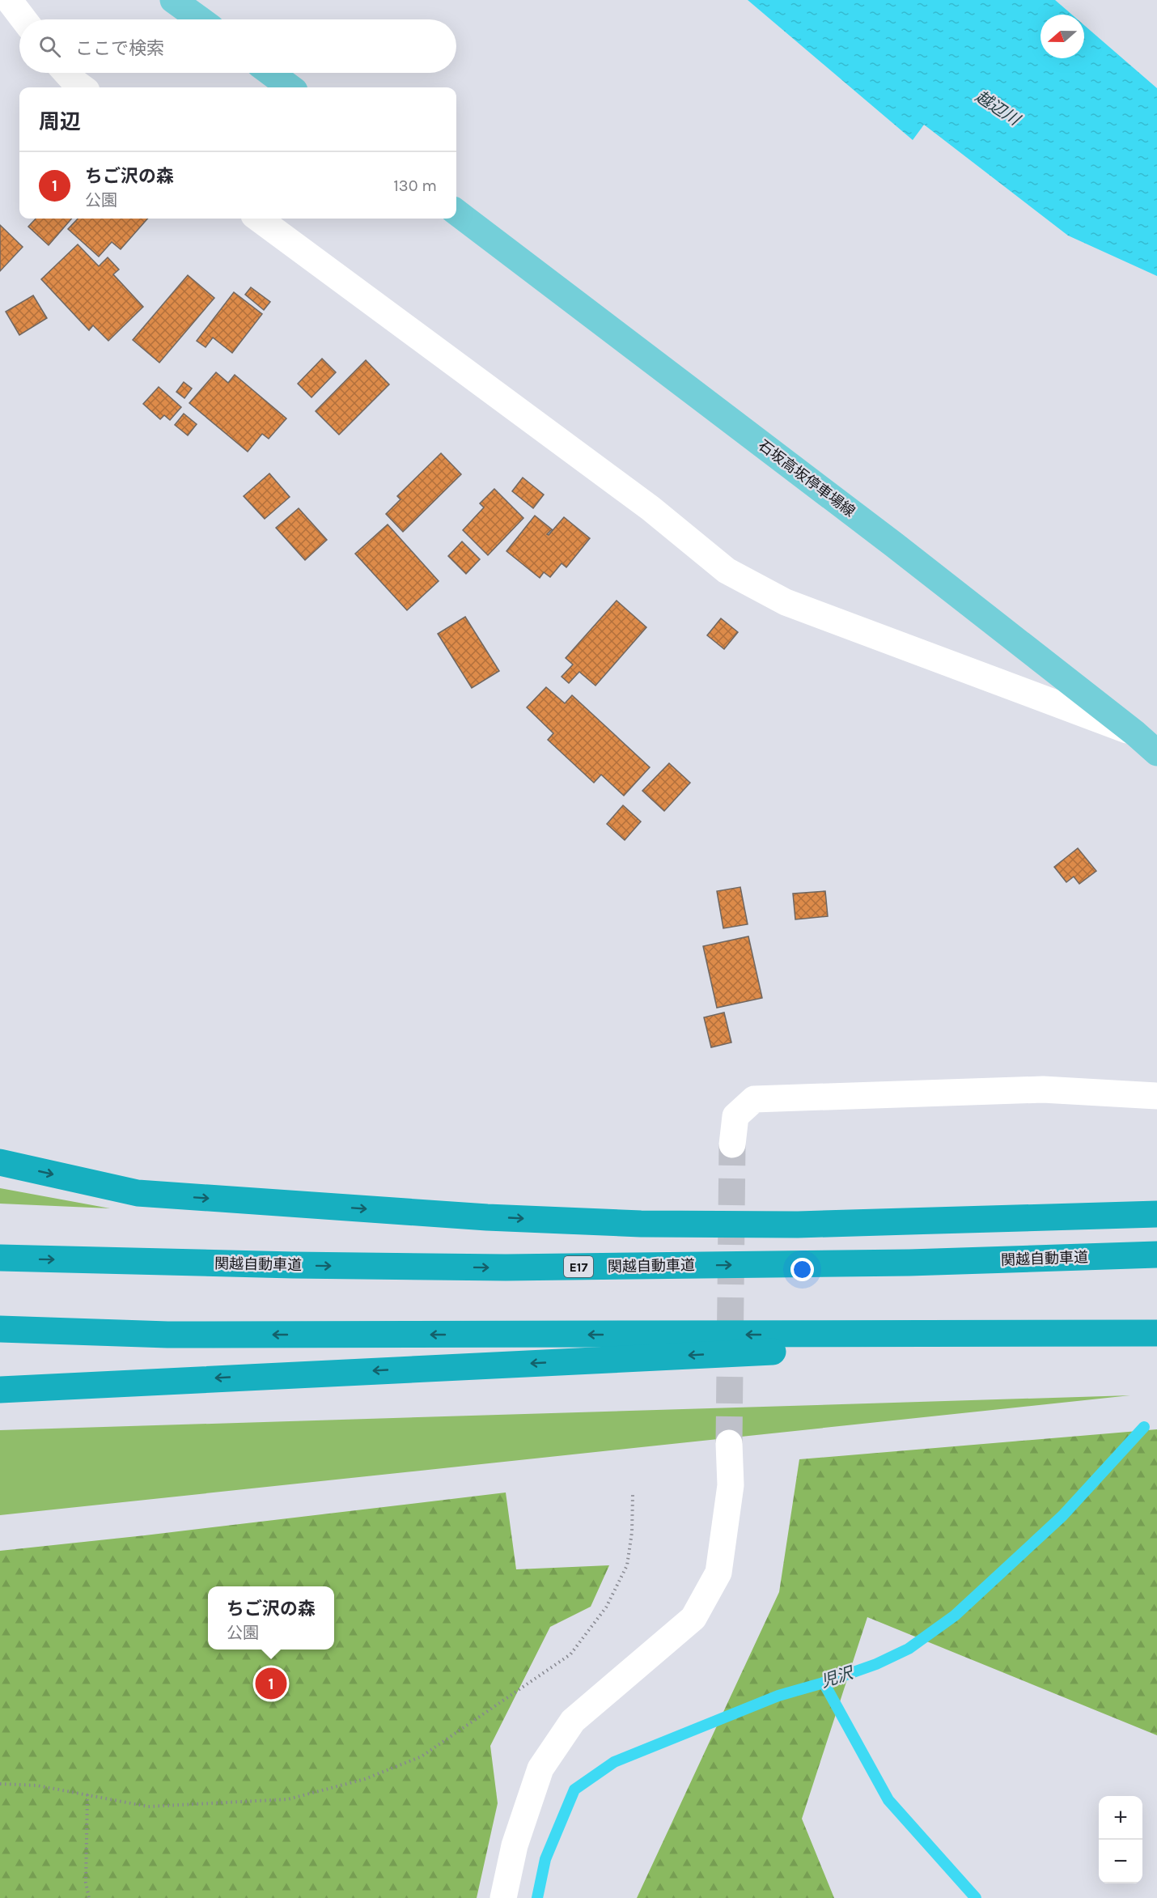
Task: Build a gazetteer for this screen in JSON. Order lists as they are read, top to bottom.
{
  "streets": {
    "highway": ["関越自動車道", "E17"],
    "main road": ["石坂高坂停車場線"]
  },
  "water": ["越辺川", "児沢"],
  "north": "left",
  "page": {
    "search": "ここで検索",
    "heading": "周辺",
    "list": [
      {
        "mark": "1",
        "name": "ちご沢の森",
        "note": "公園",
        "value": "130 m"
      }
    ],
    "popup": ["ちご沢の森", "公園"],
    "pins": "1",
    "map_buttons": ["+", "−"]
  }
}
